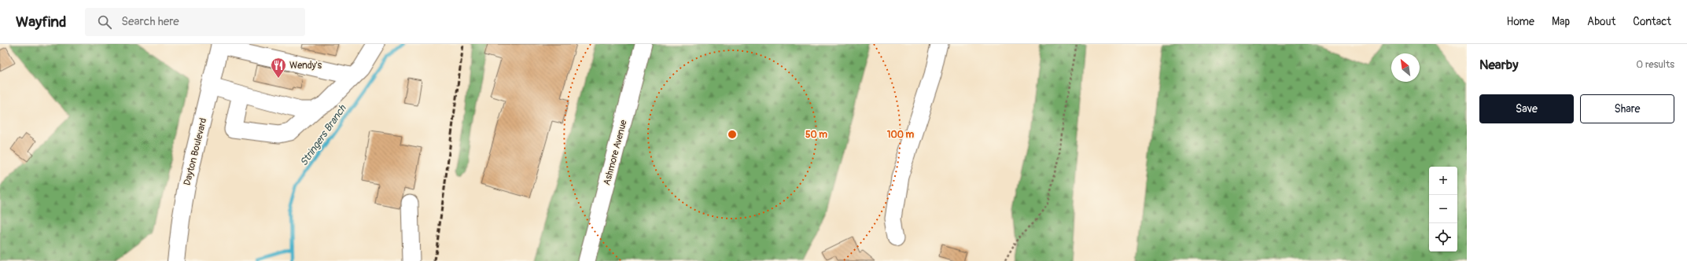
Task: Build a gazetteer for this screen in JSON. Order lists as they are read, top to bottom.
{
  "streets": {
    "main road": ["Dayton Boulevard"],
    "street": ["Ashmore Avenue"]
  },
  "water": ["Stringers Branch"],
  "places": {
    "restaurant": ["Wendy's"]
  },
  "north": "top left",
  "page": {
    "header": "Wayfind",
    "search": "Search here",
    "nav": [
      "Home",
      "Map",
      "About",
      "Contact"
    ],
    "heading": ["Nearby", "0 results"],
    "buttons": ["Save", "Share"],
    "map_buttons": ["+", "−"]
  },
  "rings": ["50 m", "100 m"]
}
